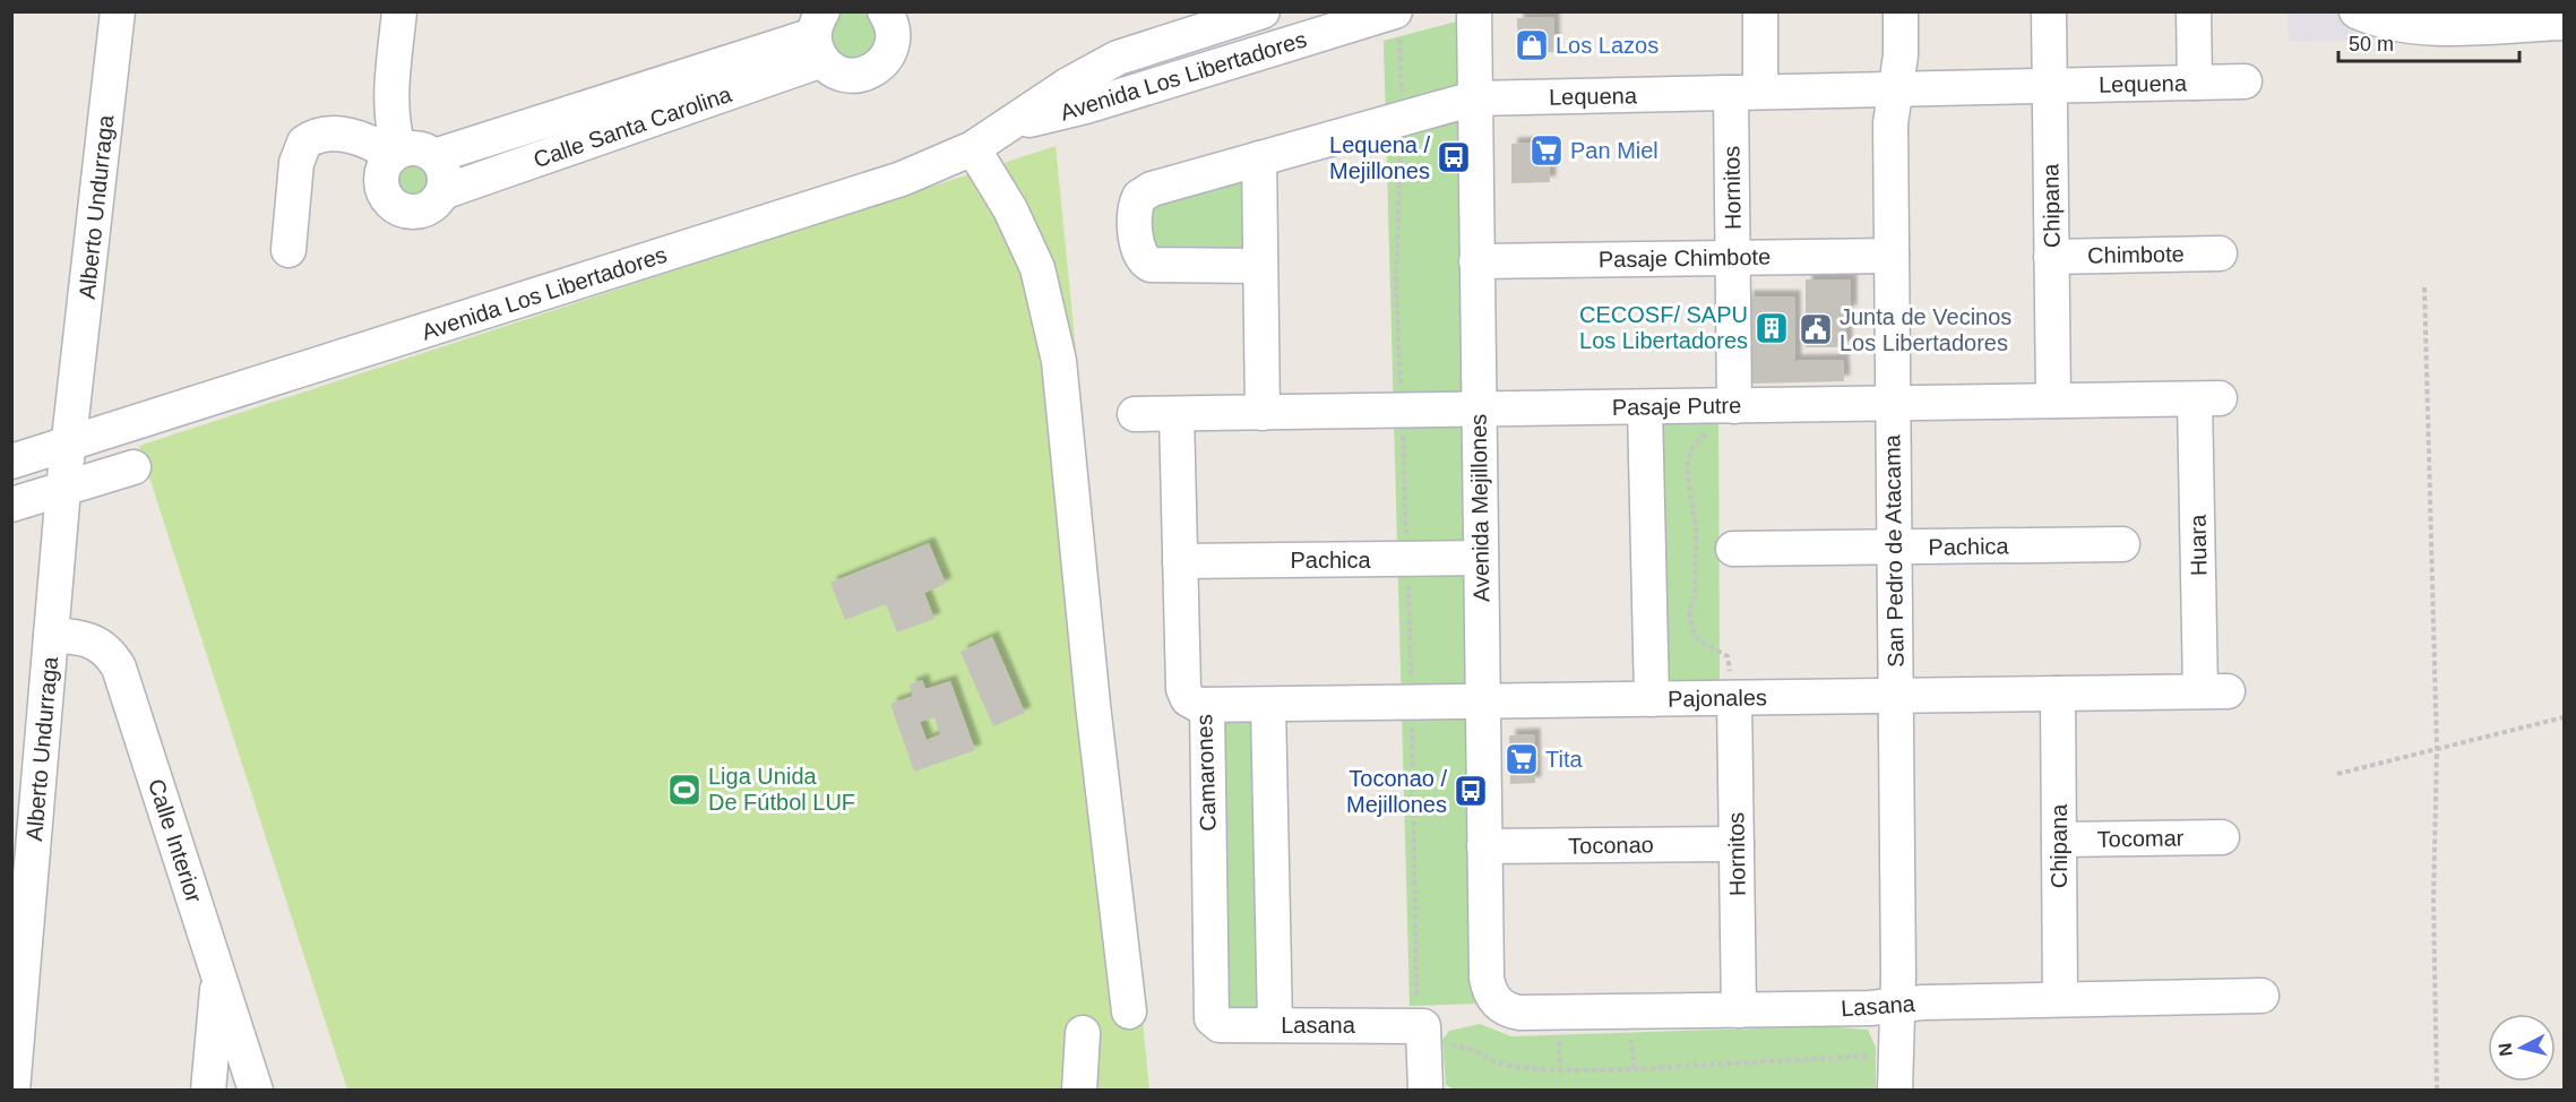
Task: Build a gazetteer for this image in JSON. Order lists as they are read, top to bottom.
{
  "streets": {
    "street": [
      "Avenida Los Libertadores",
      "Lequena",
      "Calle Santa Carolina",
      "Hornitos",
      "Chipana",
      "Alberto Undurraga",
      "Chimbote",
      "Pasaje Chimbote",
      "Pasaje Putre",
      "Avenida Mejillones",
      "Huara",
      "Pachica",
      "San Pedro de Atacama",
      "Pajonales",
      "Camarones",
      "Tocomar",
      "Calle Interior",
      "Toconao",
      "Lasana"
    ]
  },
  "crossings": [
    ["Avenida Los Libertadores", "Alberto Undurraga"],
    ["Lequena", "Hornitos"],
    ["Lequena", "Chipana"],
    ["Lequena", "Avenida Mejillones"],
    ["Lequena", "San Pedro de Atacama"],
    ["Hornitos", "Pasaje Chimbote"],
    ["Hornitos", "Pasaje Putre"],
    ["Hornitos", "Pajonales"],
    ["Hornitos", "Toconao"],
    ["Hornitos", "Lasana"],
    ["Chipana", "Chimbote"],
    ["Chipana", "Pasaje Putre"],
    ["Chipana", "Pajonales"],
    ["Chipana", "Tocomar"],
    ["Chipana", "Lasana"],
    ["Alberto Undurraga", "Calle Interior"],
    ["Pasaje Chimbote", "Avenida Mejillones"],
    ["Pasaje Chimbote", "San Pedro de Atacama"],
    ["Pasaje Putre", "Avenida Mejillones"],
    ["Pasaje Putre", "Huara"],
    ["Pasaje Putre", "San Pedro de Atacama"],
    ["Pasaje Putre", "Camarones"],
    ["Avenida Mejillones", "Pachica"],
    ["Avenida Mejillones", "Pajonales"],
    ["Avenida Mejillones", "Toconao"],
    ["Avenida Mejillones", "Lasana"],
    ["Huara", "Pajonales"],
    ["Pachica", "San Pedro de Atacama"],
    ["Pachica", "Camarones"],
    ["San Pedro de Atacama", "Pajonales"],
    ["San Pedro de Atacama", "Lasana"],
    ["Pajonales", "Camarones"],
    ["Camarones", "Lasana"]
  ],
  "places": {
    "shop": ["Los Lazos"],
    "supermarket": ["Pan Miel", "Tita"],
    "bus stop": ["Lequena / Mejillones", "Toconao / Mejillones"],
    "building": ["CECOSF/ SAPU Los Libertadores"],
    "public building": ["Junta de Vecinos Los Libertadores"],
    "sports": ["Liga Unida De Fútbol LUF"]
  },
  "scale_bar": "50 m",
  "north": "left"
}
